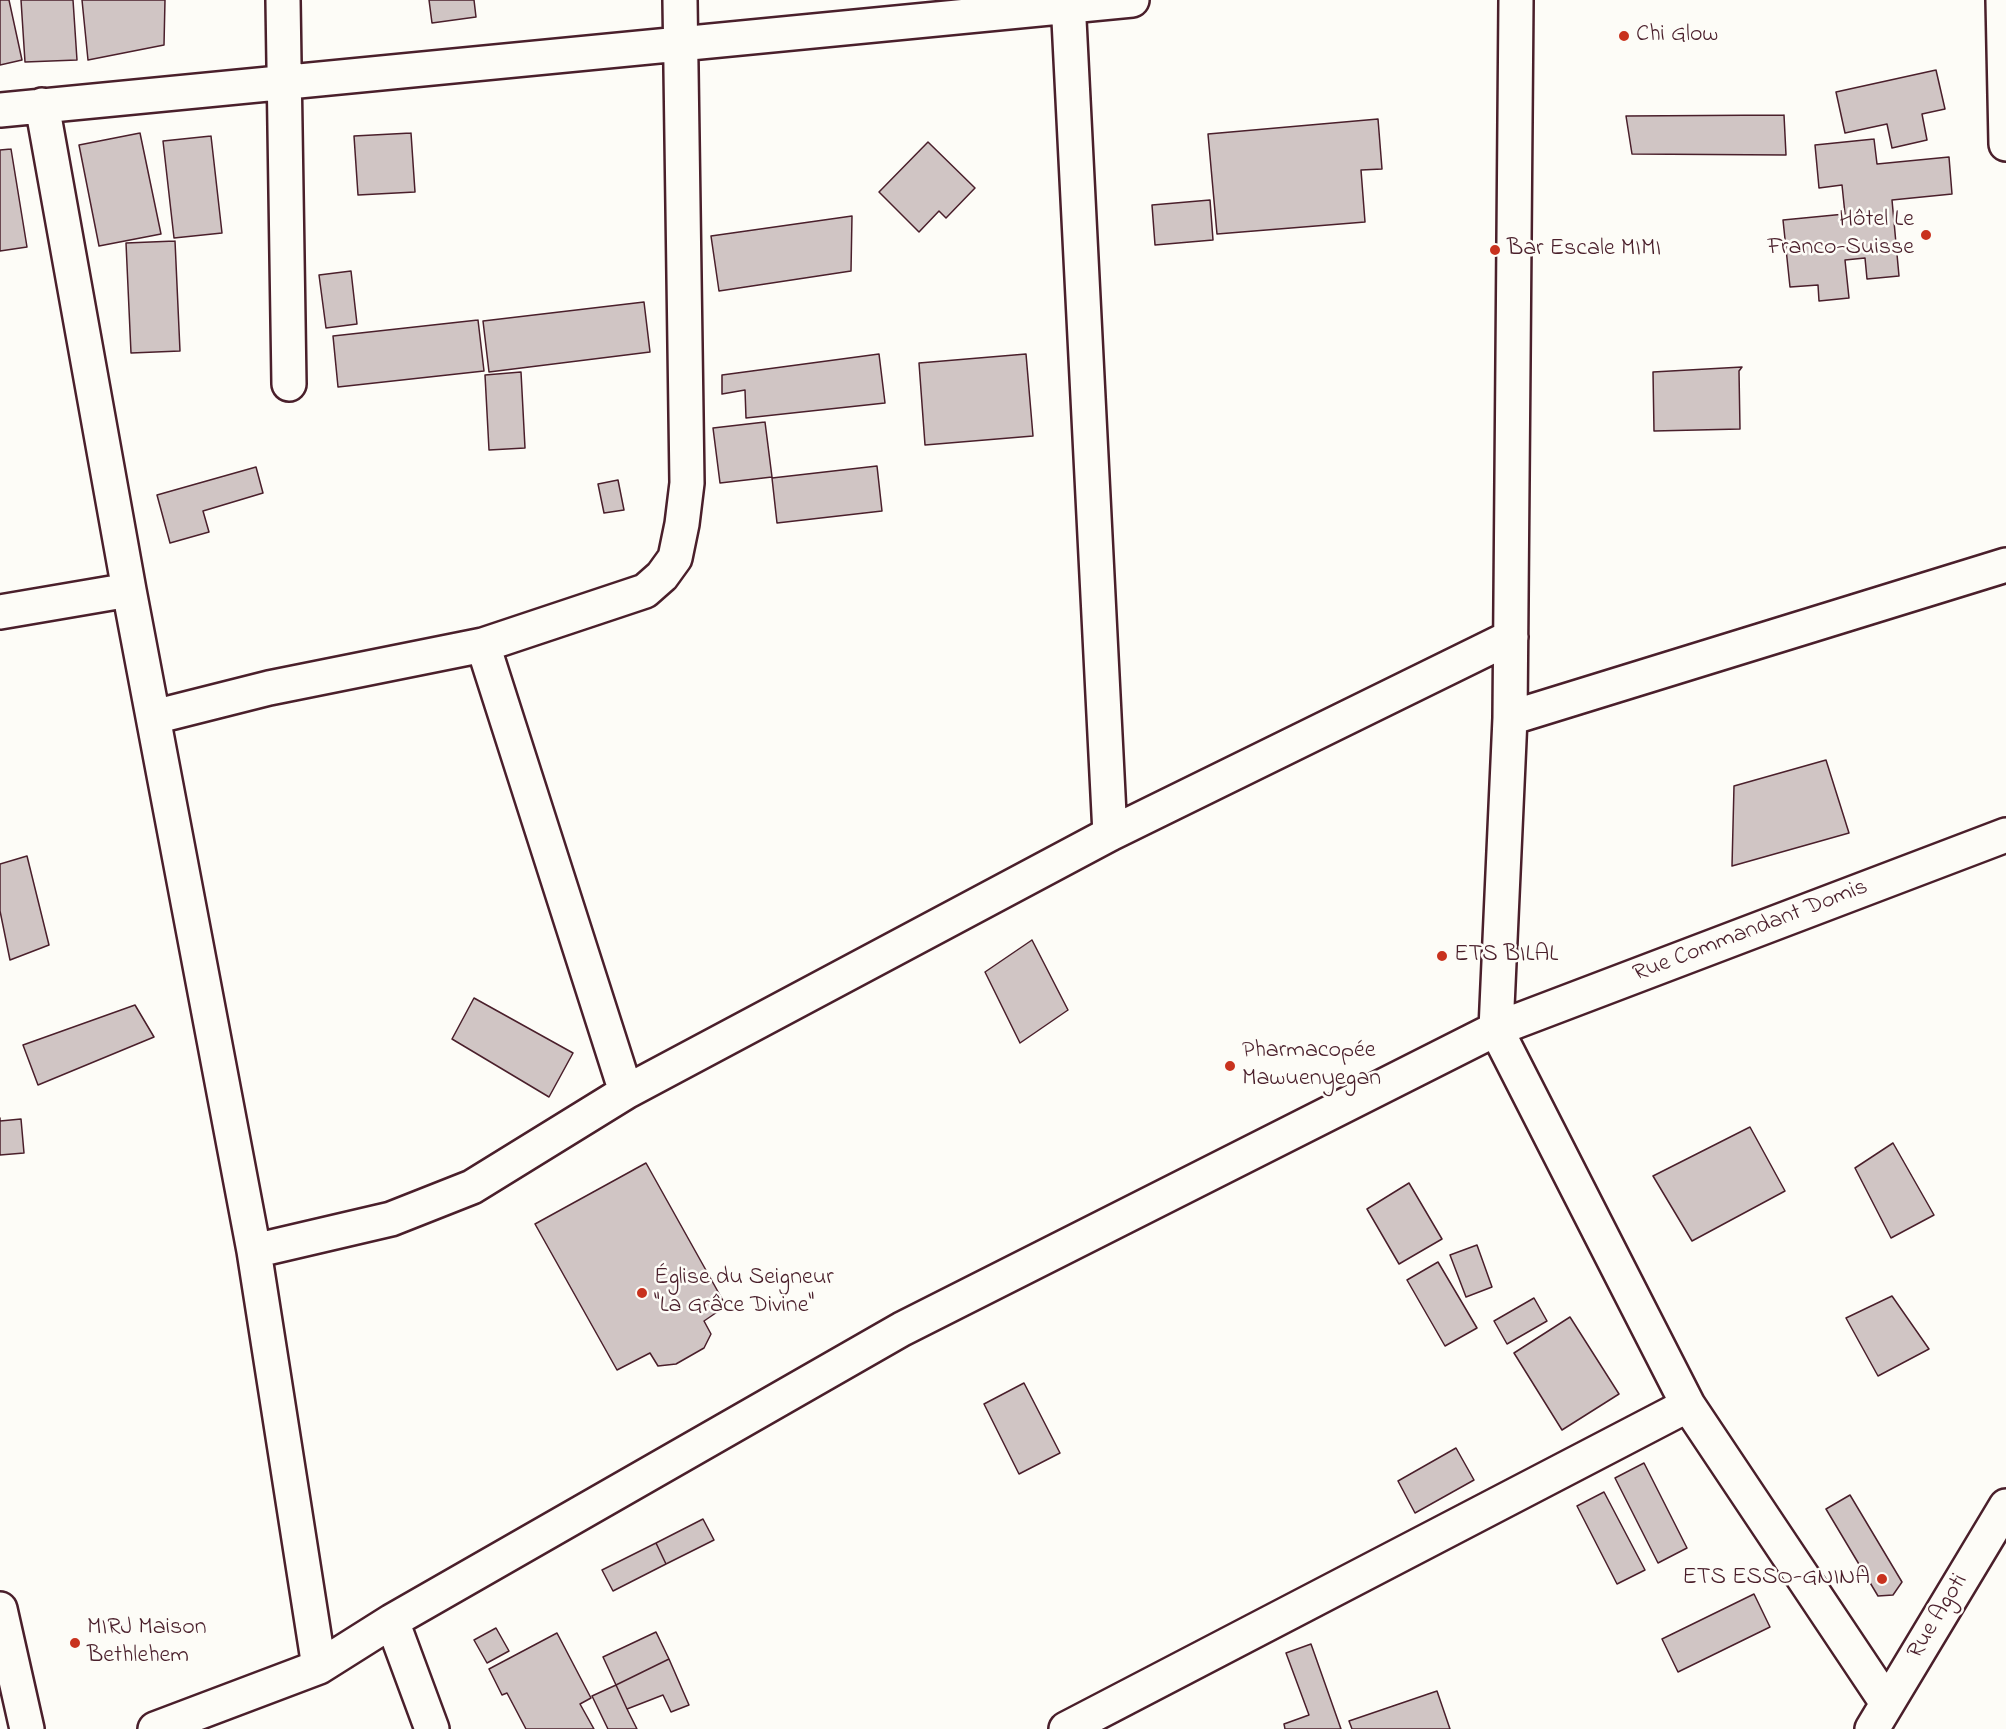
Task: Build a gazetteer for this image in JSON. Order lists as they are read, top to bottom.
{
  "streets": {
    "street": ["Rue Commandant Domis", "Rue Agoti"]
  },
  "places": [
    "Chi Glow",
    "Hôtel Le Franco-Suisse",
    "Bar Escale MIMI",
    "ETS BILAL",
    "Pharmacopée Mawuenyegan",
    "Église du Seigneur \"La Grâce Divine\"",
    "ETS ESSO-GNINA",
    "MIRJ Maison Bethlehem"
  ]
}
